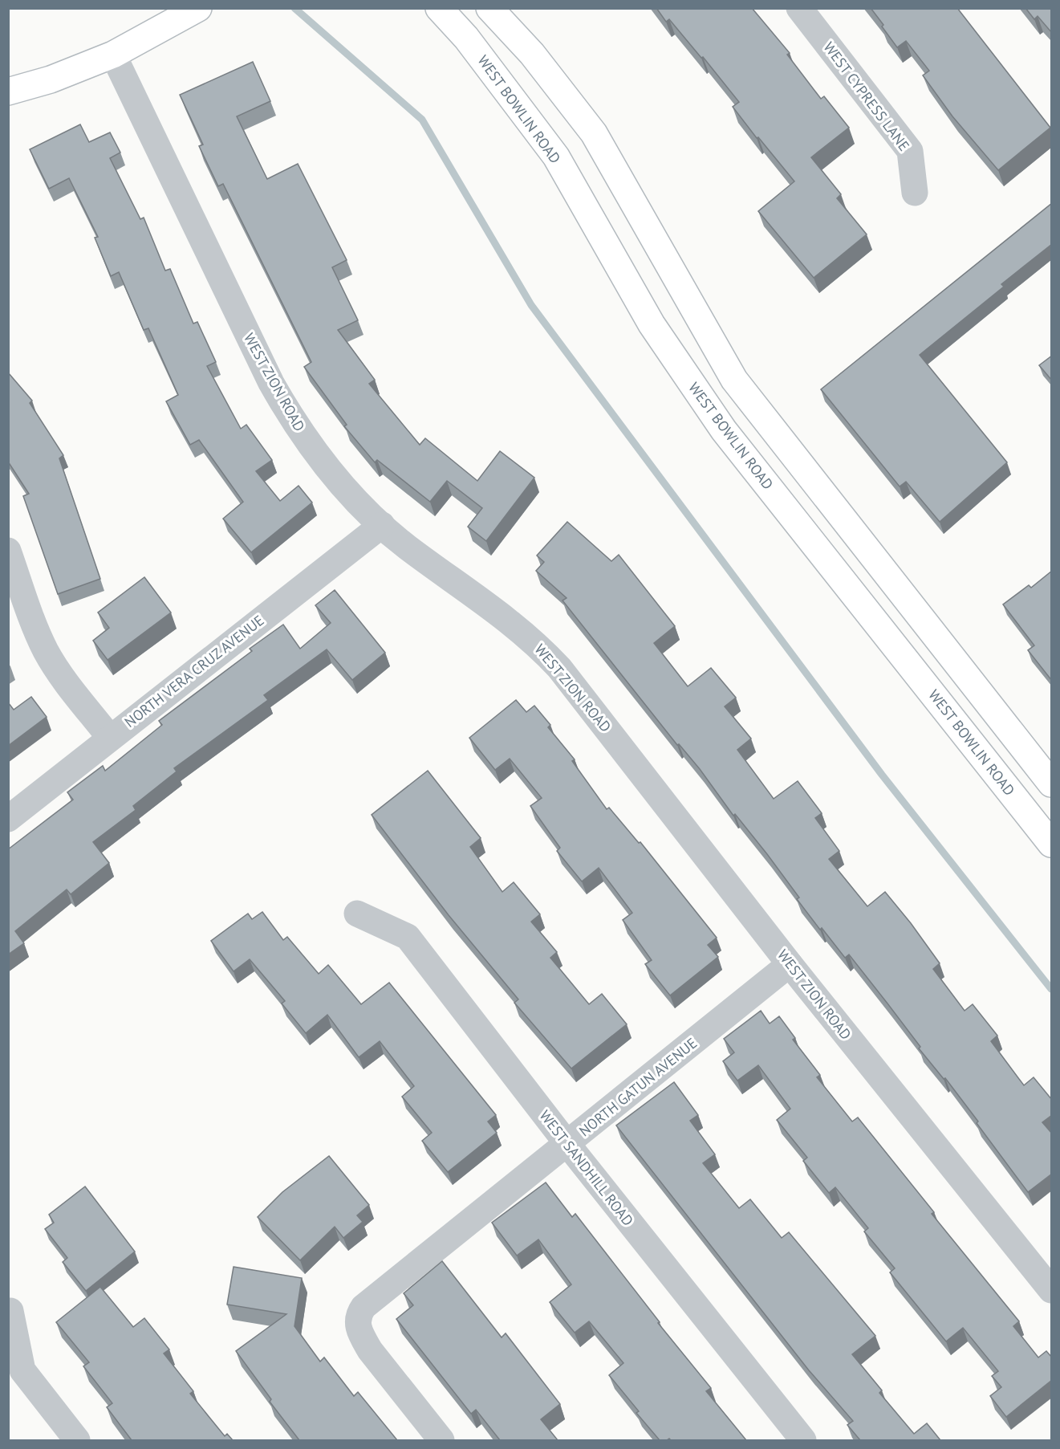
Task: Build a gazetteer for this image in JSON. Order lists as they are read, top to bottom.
{
  "streets": {
    "street": [
      "WEST CYPRESS LANE",
      "WEST BOWLIN ROAD",
      "WEST ZION ROAD",
      "NORTH VERA CRUZ AVENUE",
      "NORTH GATUN AVENUE",
      "WEST SANDHILL ROAD"
    ]
  },
  "crossings": [
    ["WEST ZION ROAD", "NORTH VERA CRUZ AVENUE"],
    ["WEST ZION ROAD", "NORTH GATUN AVENUE"],
    ["NORTH GATUN AVENUE", "WEST SANDHILL ROAD"]
  ]
}
